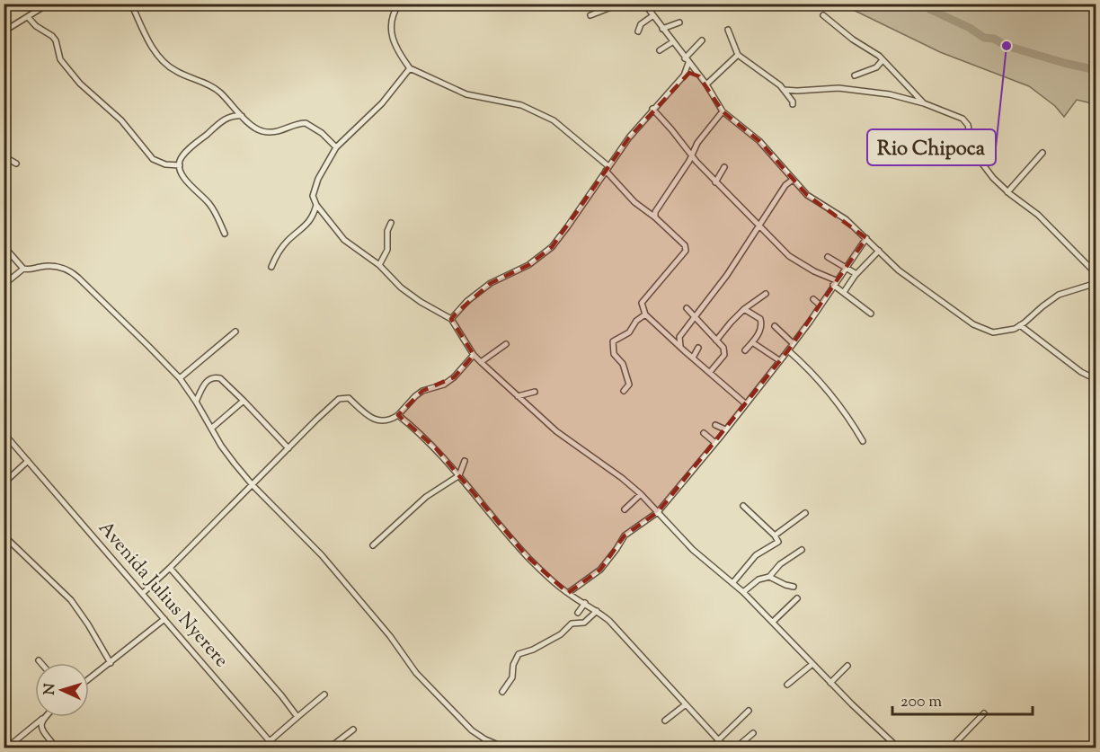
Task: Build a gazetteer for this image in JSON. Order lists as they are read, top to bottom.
{
  "streets": {
    "street": ["Avenida Julius Nyerere"]
  },
  "places": ["Rio Chipoca"],
  "scale_bar": "200 m",
  "north": "left"
}
